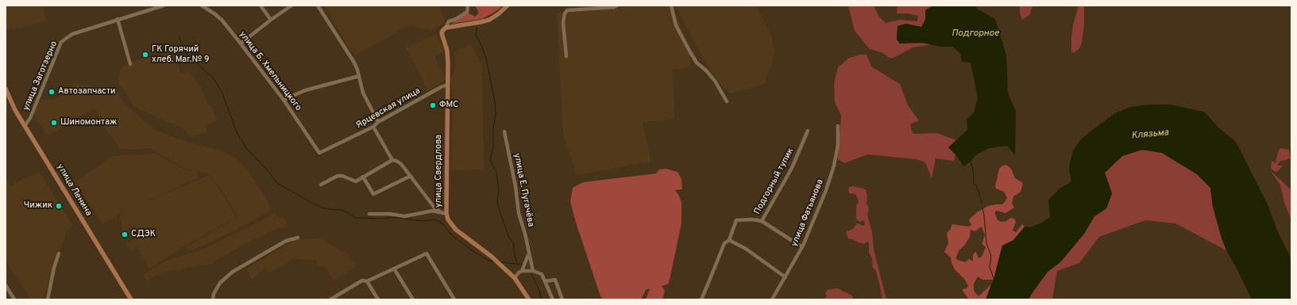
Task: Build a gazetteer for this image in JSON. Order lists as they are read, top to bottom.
{
  "streets": {
    "main road": ["улица Свердлова", "улица Ленина"],
    "street": [
      "улица Б. Хмельницкого",
      "улица Заготзерно",
      "Ярцевская улица",
      "Подгорный тупик",
      "улица Е. Пугачёва",
      "улица Фатьянова"
    ]
  },
  "crossings": [
    ["улица Б. Хмельницкого", "Ярцевская улица"],
    ["улица Заготзерно", "улица Ленина"],
    ["Ярцевская улица", "улица Свердлова"]
  ],
  "water": ["Подгорное", "Клязьма"],
  "places": [
    "ГК Горячий хлеб. Маг.№ 9",
    "Автозапчасти",
    "ФМС",
    "Шиномонтаж",
    "Чижик",
    "СДЭК"
  ]
}
